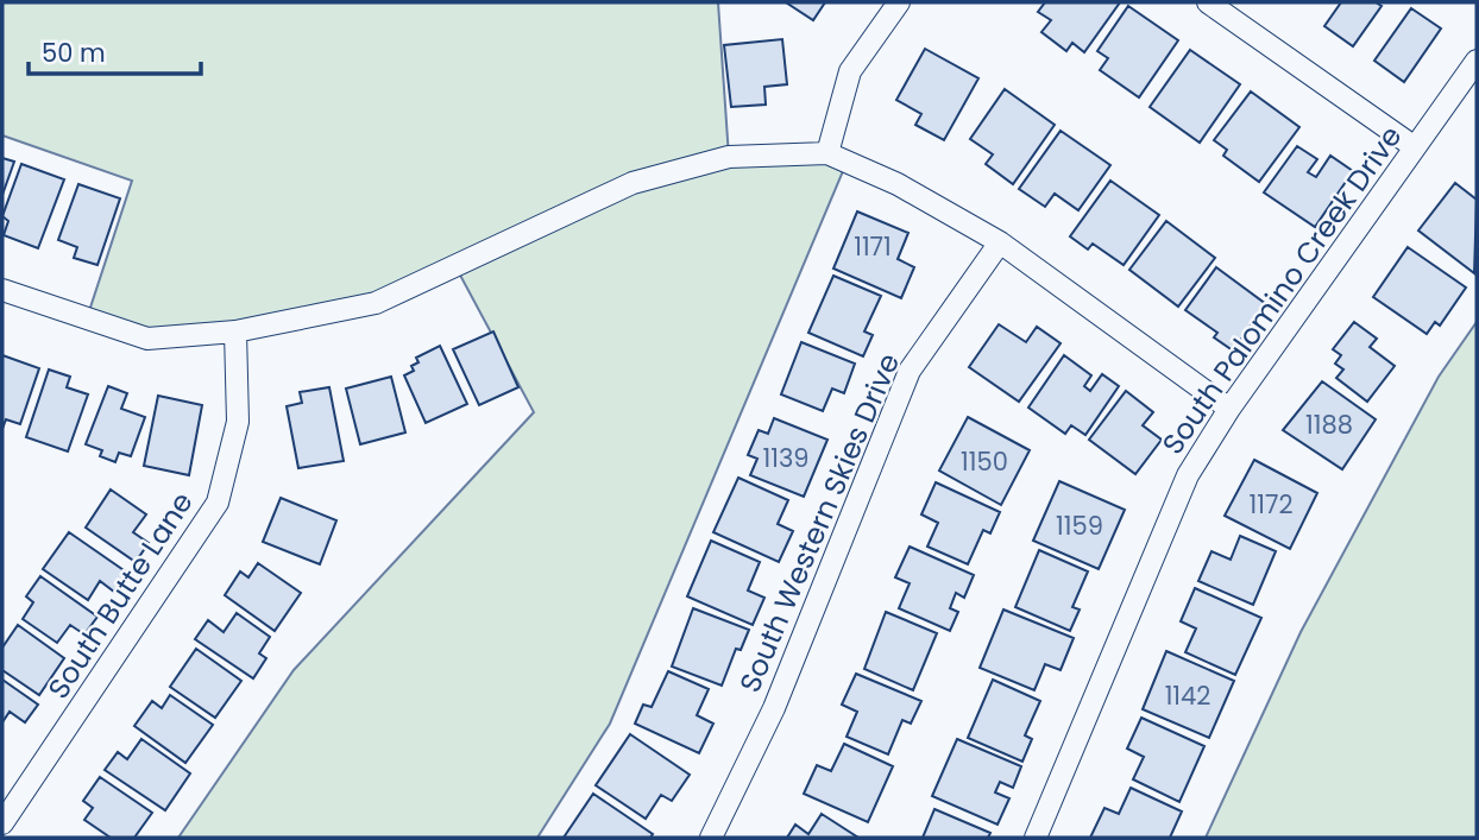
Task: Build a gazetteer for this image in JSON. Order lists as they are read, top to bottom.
{
  "streets": {
    "street": ["South Palomino Creek Drive", "South Western Skies Drive", "South Butte Lane"]
  },
  "house_numbers": [
    "1171",
    "1188",
    "1139",
    "1150",
    "1172",
    "1159",
    "1142"
  ],
  "scale_bar": "50 m"
}
